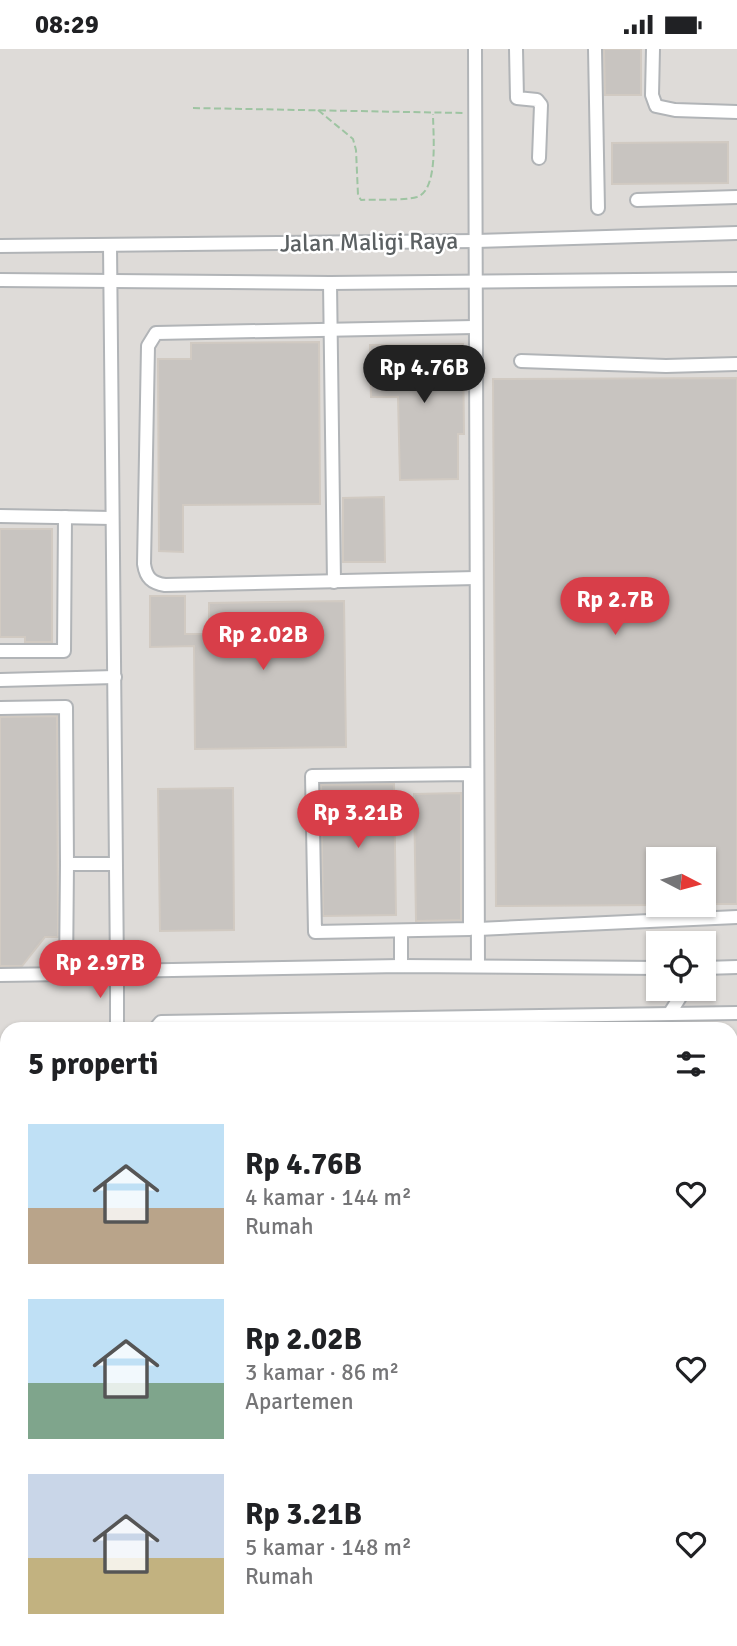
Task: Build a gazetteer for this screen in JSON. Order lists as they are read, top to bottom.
{
  "streets": {
    "street": ["Jalan Maligi Raya"]
  },
  "north": "right",
  "page": {
    "status": "08:29",
    "price": [
      "Rp 4.76B",
      "Rp 2.7B",
      "Rp 2.02B",
      "Rp 3.21B",
      "Rp 2.97B"
    ],
    "heading": "5 properti",
    "list": [
      {
        "name": "Rp 4.76B",
        "note": "4 kamar · 144 m² · Rumah"
      },
      {
        "name": "Rp 2.02B",
        "note": "3 kamar · 86 m² · Apartemen"
      },
      {
        "name": "Rp 3.21B",
        "note": "5 kamar · 148 m² · Rumah"
      }
    ]
  }
}
